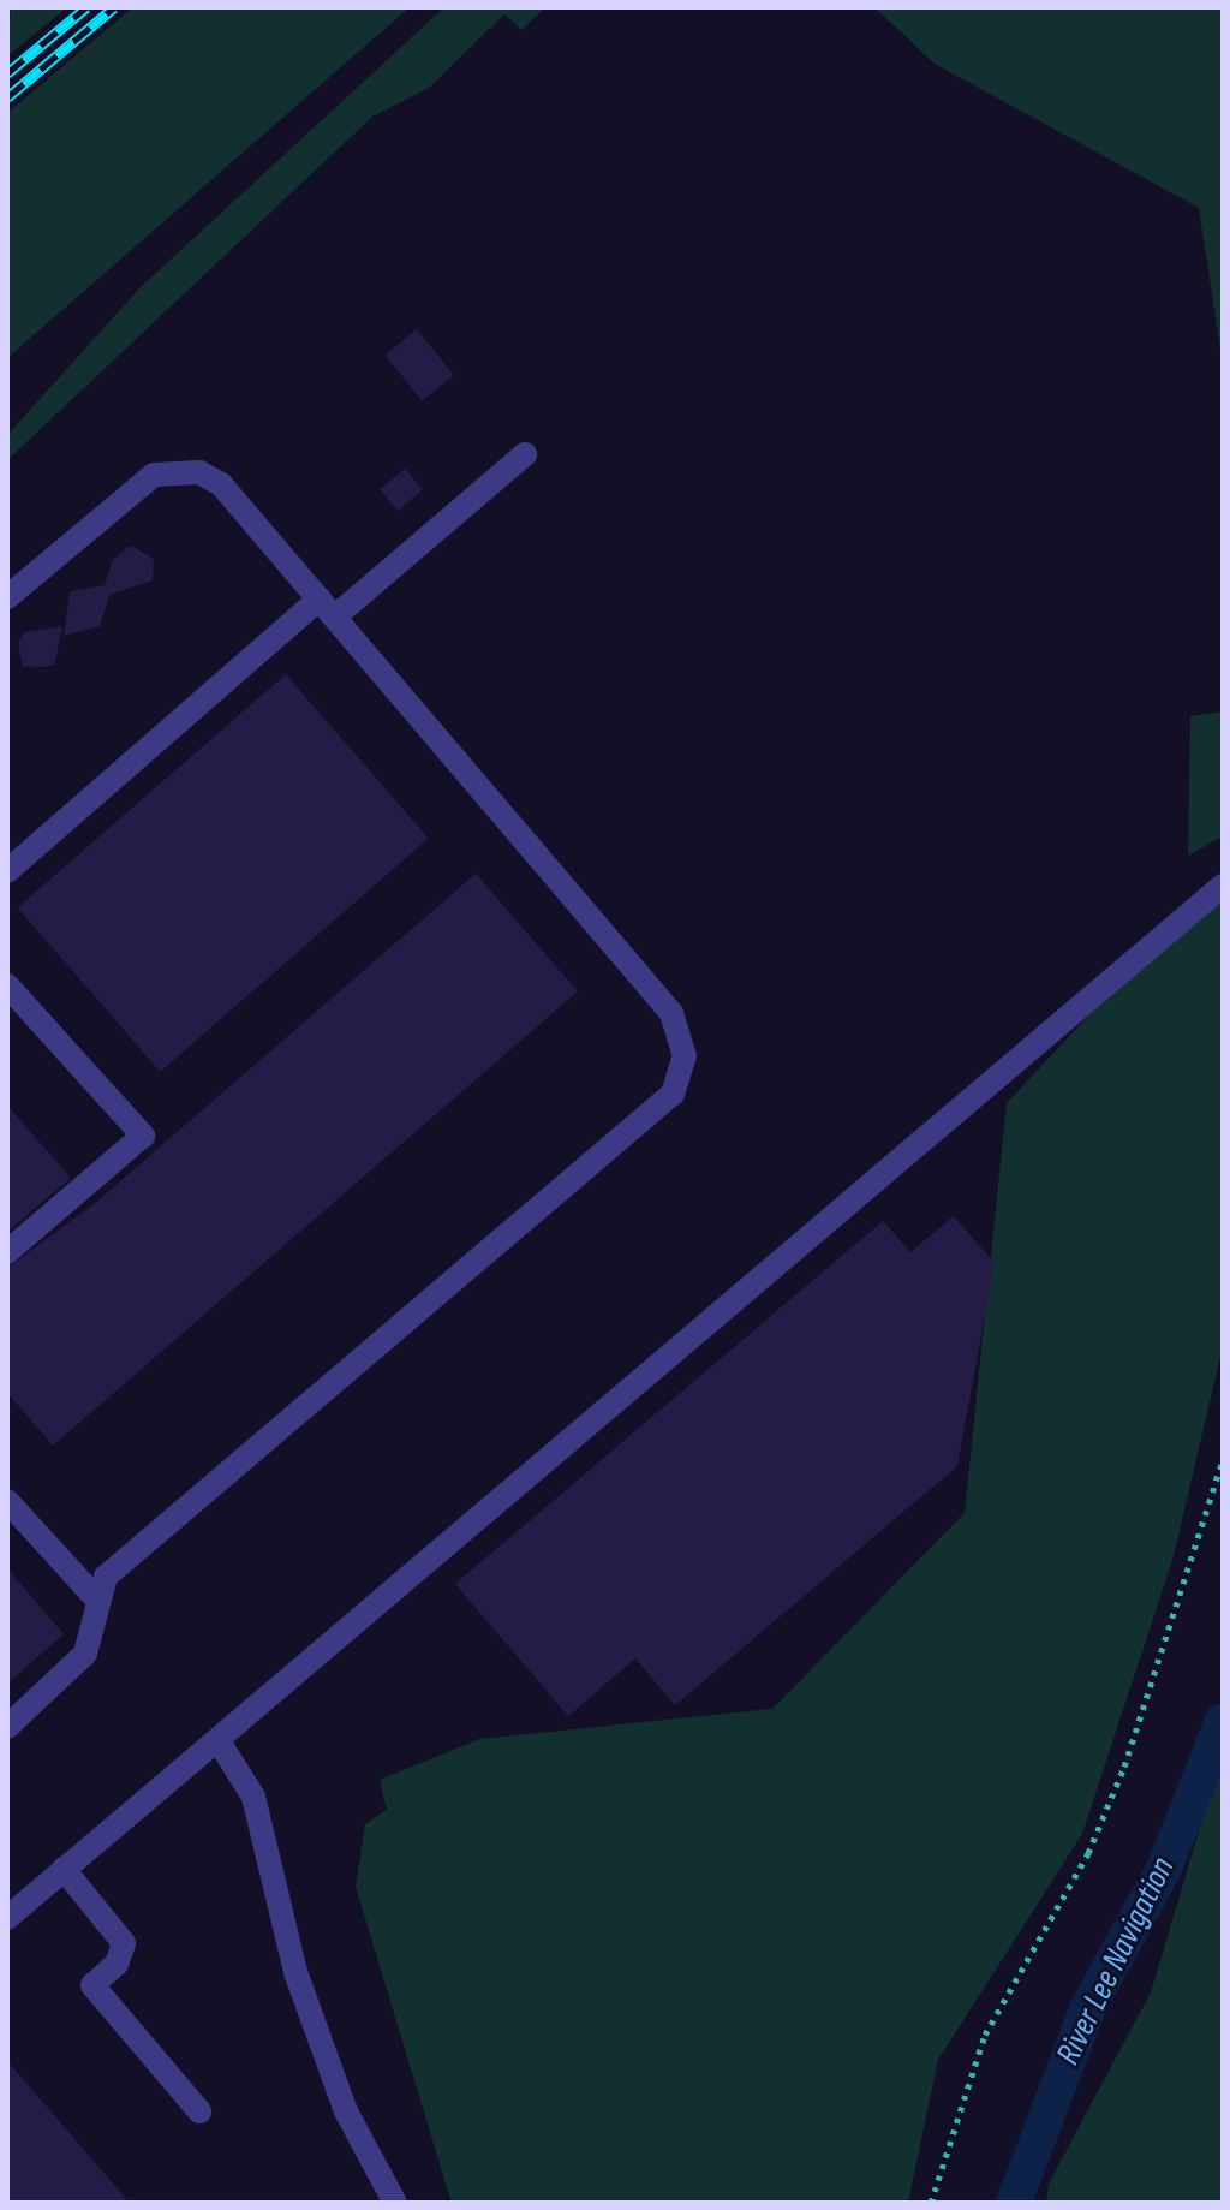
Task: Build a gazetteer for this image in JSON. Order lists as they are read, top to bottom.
{
  "water": ["River Lee Navigation"]
}
